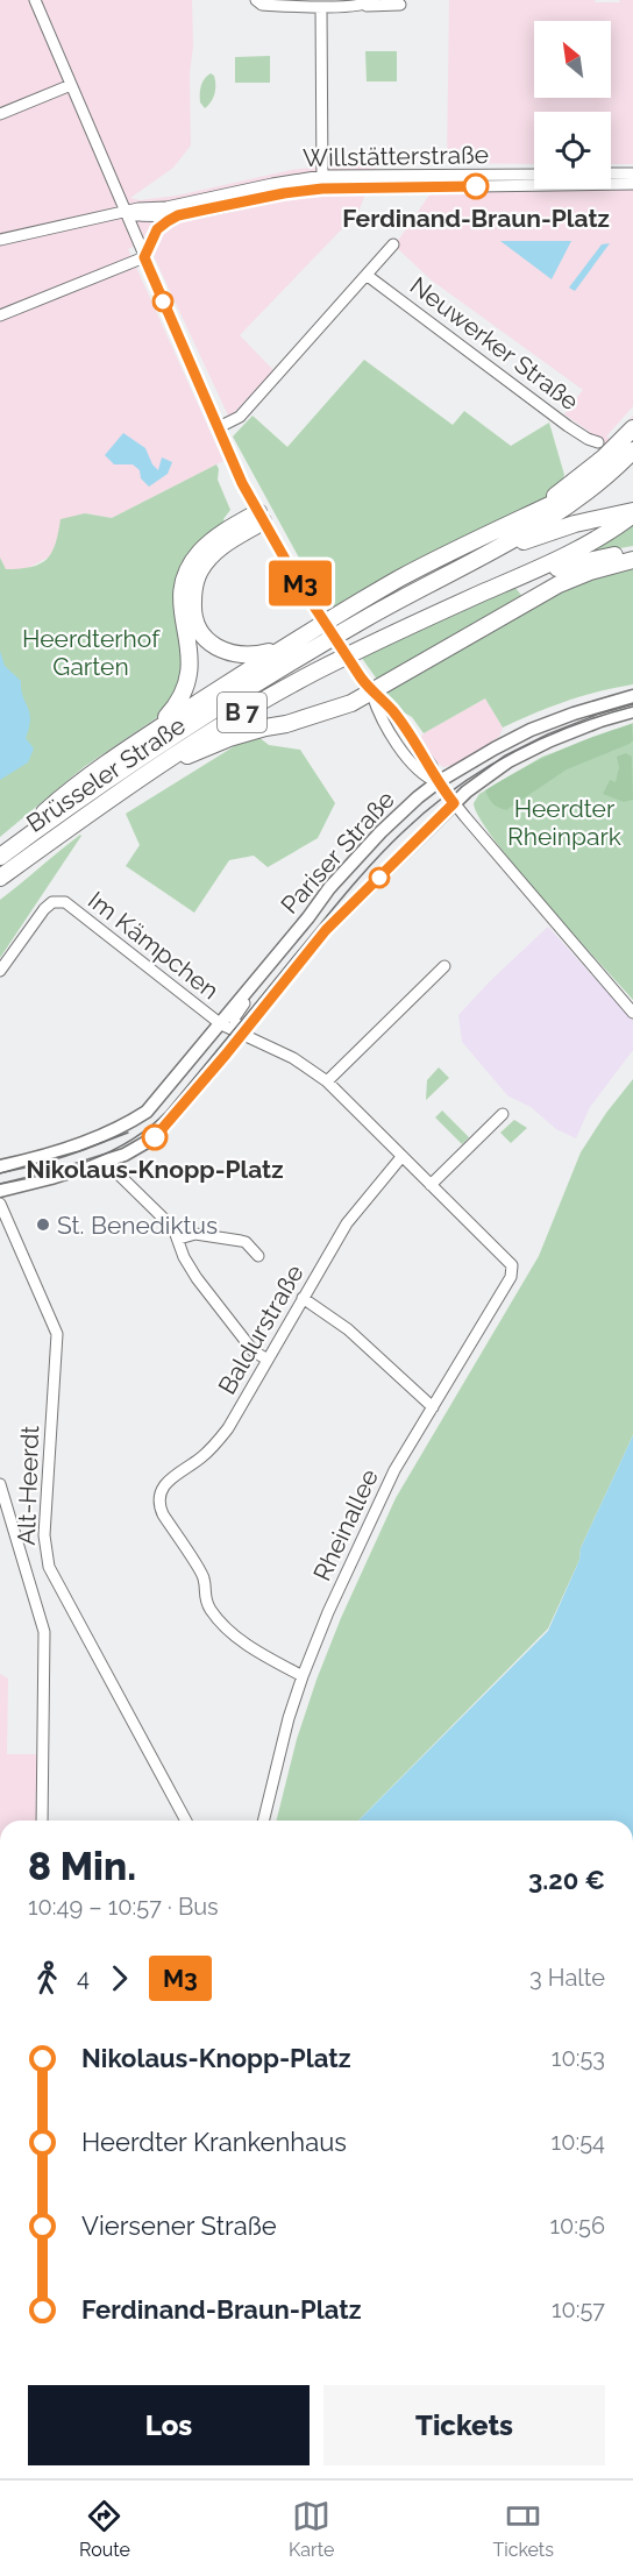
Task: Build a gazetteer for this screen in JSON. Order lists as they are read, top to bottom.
{
  "streets": {
    "highway": ["B 7", "Brüsseler Straße"],
    "main road": ["Pariser Straße"],
    "street": [
      "Willstätterstraße",
      "Neuwerker Straße",
      "Im Kämpchen",
      "Baldurstraße",
      "Alt-Heerdt",
      "Rheinallee"
    ]
  },
  "crossings": [
    ["Pariser Straße", "Im Kämpchen"],
    ["Baldurstraße", "Rheinallee"]
  ],
  "parks": ["Heerdterhof Garten", "Heerdter Rheinpark"],
  "places": ["Ferdinand-Braun-Platz", "Nikolaus-Knopp-Platz", "St. Benediktus"],
  "lines": ["bus line M3"],
  "north": "top left",
  "page": {
    "on_map": "M3",
    "heading": ["8 Min.", "10:49 – 10:57 · Bus", "3.20 €"],
    "legs": ["4", "M3", "3 Halte"],
    "list": [
      {
        "name": "Nikolaus-Knopp-Platz",
        "value": "10:53"
      },
      {
        "name": "Heerdter Krankenhaus",
        "value": "10:54"
      },
      {
        "name": "Viersener Straße",
        "value": "10:56"
      },
      {
        "name": "Ferdinand-Braun-Platz",
        "value": "10:57"
      }
    ],
    "buttons": ["Los", "Tickets"],
    "tabs": ["Route", "Karte", "Tickets"]
  }
}
